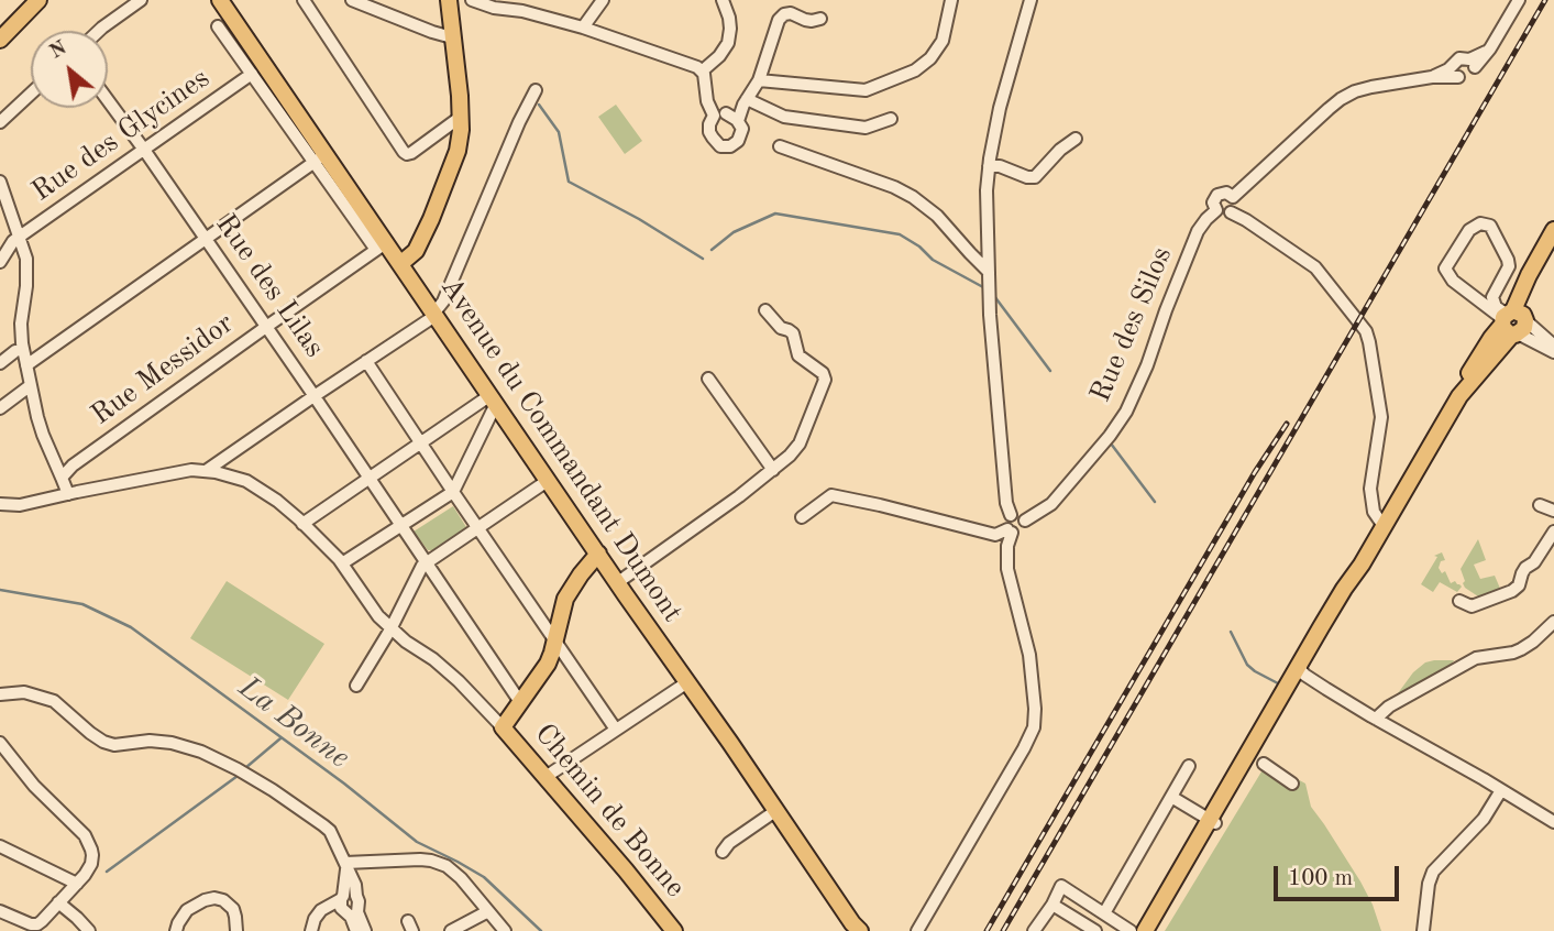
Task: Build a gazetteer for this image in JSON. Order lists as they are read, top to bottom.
{
  "streets": {
    "main road": ["Avenue du Commandant Dumont", "Chemin de Bonne"],
    "street": [
      "Rue des Glycines",
      "Rue des Lilas",
      "Rue des Silos",
      "Rue Messidor"
    ]
  },
  "crossings": [
    ["Rue des Glycines", "Rue des Lilas"],
    ["Rue des Lilas", "Rue Messidor"],
    ["Rue Messidor", "Avenue du Commandant Dumont"]
  ],
  "water": ["La Bonne"],
  "scale_bar": "100 m",
  "north": "top left"
}
